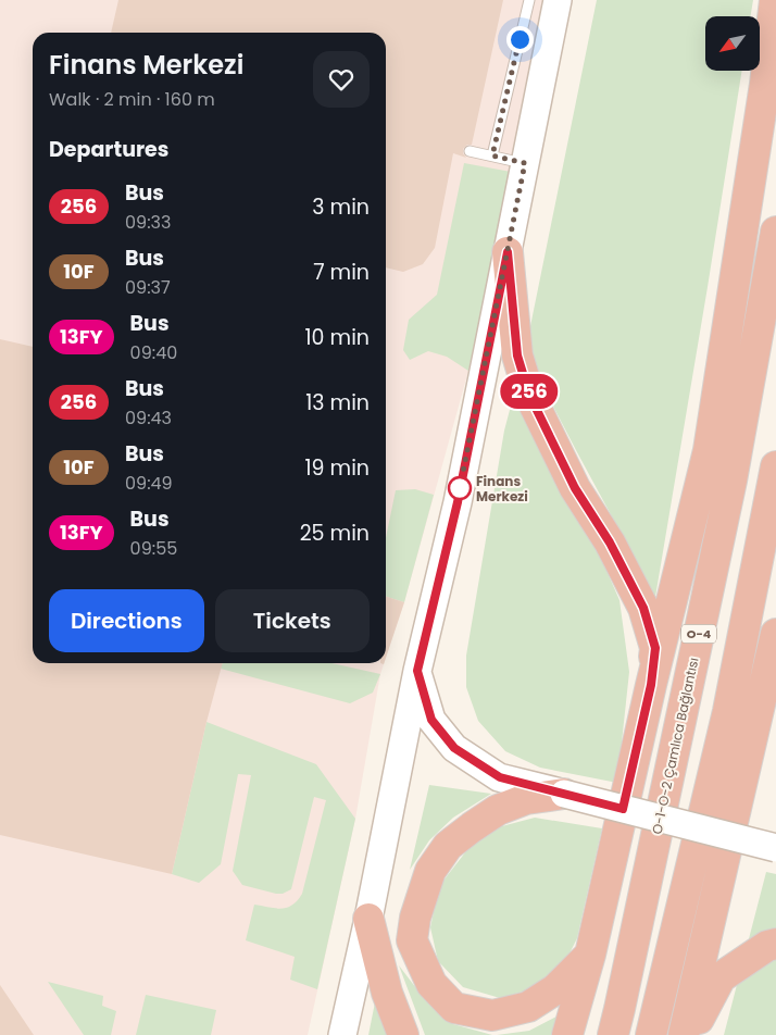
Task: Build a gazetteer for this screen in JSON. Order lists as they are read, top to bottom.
{
  "streets": {
    "highway": ["O-4", "O-1-O-2 Çamlıca Bağlantısı"]
  },
  "places": ["Finans Merkezi"],
  "lines": ["bus line 256"],
  "north": "bottom left",
  "page": {
    "on_map": "256",
    "heading": [
      ["Finans Merkezi", "Walk · 2 min · 160 m"],
      "Departures"
    ],
    "list": [
      {
        "mark": "256",
        "name": "Bus",
        "note": "09:33",
        "value": "3 min"
      },
      {
        "mark": "10F",
        "name": "Bus",
        "note": "09:37",
        "value": "7 min"
      },
      {
        "mark": "13FY",
        "name": "Bus",
        "note": "09:40",
        "value": "10 min"
      },
      {
        "mark": "256",
        "name": "Bus",
        "note": "09:43",
        "value": "13 min"
      },
      {
        "mark": "10F",
        "name": "Bus",
        "note": "09:49",
        "value": "19 min"
      },
      {
        "mark": "13FY",
        "name": "Bus",
        "note": "09:55",
        "value": "25 min"
      }
    ],
    "buttons": ["Directions", "Tickets"]
  }
}
